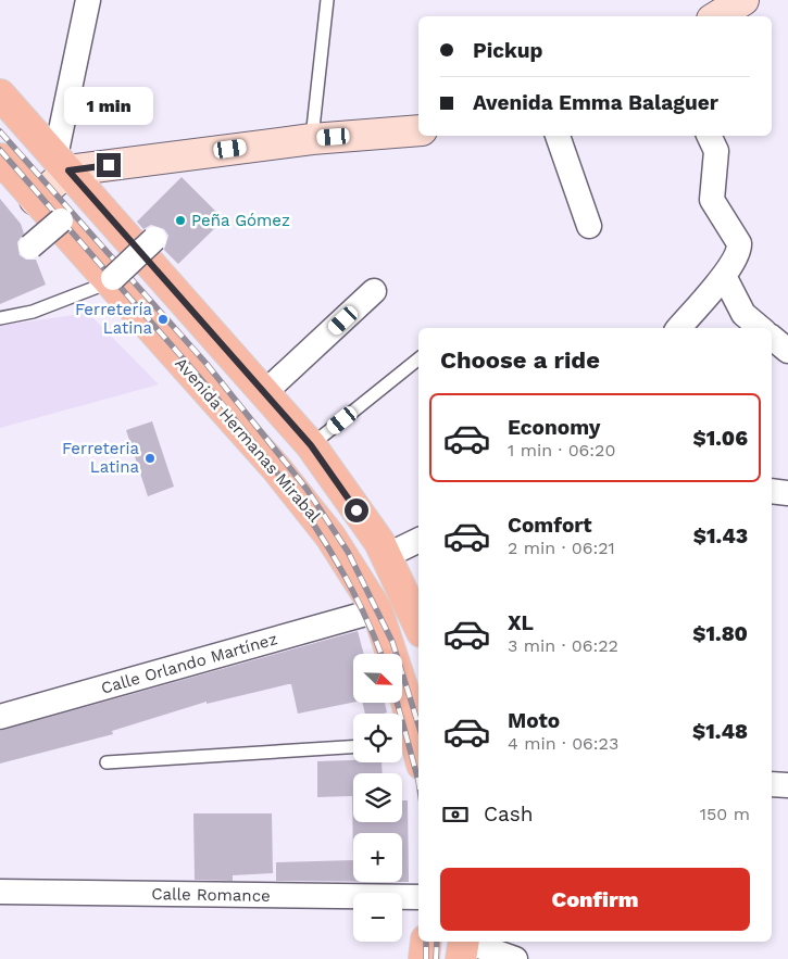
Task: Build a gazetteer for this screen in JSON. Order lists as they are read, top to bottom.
{
  "streets": {
    "main road": ["Avenida Hermanas Mirabal"],
    "street": ["Calle Orlando Martínez", "Calle Romance"]
  },
  "crossings": [
    ["Avenida Hermanas Mirabal", "Calle Orlando Martínez"]
  ],
  "places": ["Peña Gómez", "Ferretería Latina", "Ferreteria Latina"],
  "north": "bottom right",
  "page": {
    "banner": ["Pickup", "Avenida Emma Balaguer"],
    "bubble": "1 min",
    "heading": "Choose a ride",
    "list": [
      {
        "name": "Economy",
        "note": "1 min · 06:20",
        "value": "$1.06"
      },
      {
        "name": "Comfort",
        "note": "2 min · 06:21",
        "value": "$1.43"
      },
      {
        "name": "XL",
        "note": "3 min · 06:22",
        "value": "$1.80"
      },
      {
        "name": "Moto",
        "note": "4 min · 06:23",
        "value": "$1.48"
      }
    ],
    "map_buttons": ["+", "−"],
    "pay": ["Cash", "150 m"],
    "buttons": "Confirm"
  }
}
